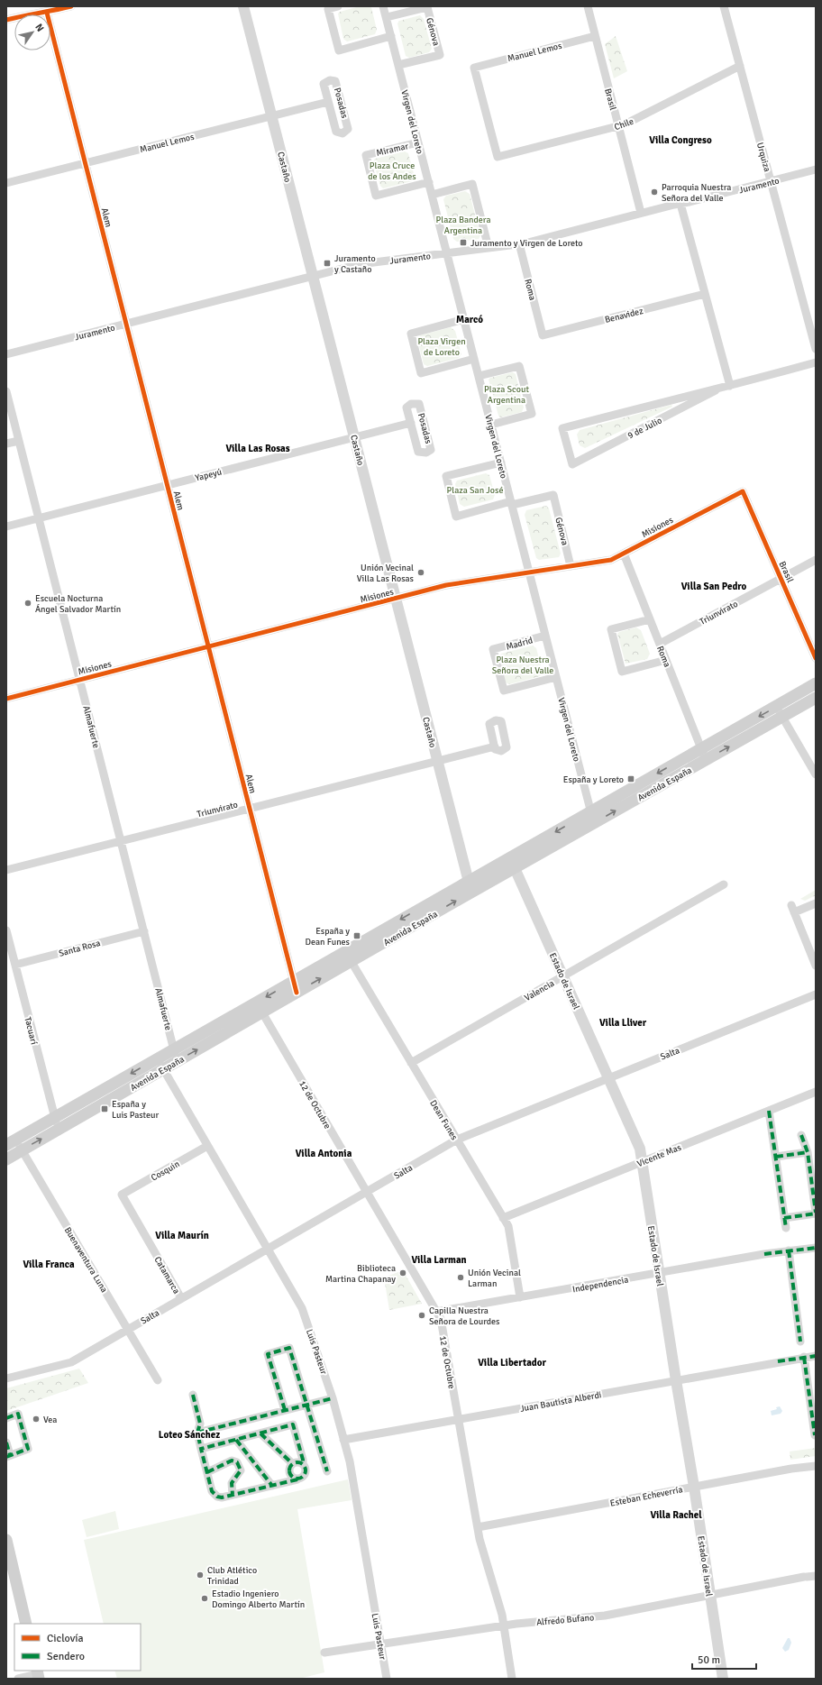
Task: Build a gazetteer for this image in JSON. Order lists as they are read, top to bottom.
{
  "streets": {
    "main road": ["Avenida España"],
    "street": [
      "Génova",
      "Manuel Lemos",
      "Brasil",
      "Posadas",
      "Virgen del Loreto",
      "Chile",
      "Miramar",
      "Urquiza",
      "Castaño",
      "Juramento",
      "Alem",
      "Roma",
      "Benavidez",
      "9 de Julio",
      "Yapeyú",
      "Misiones",
      "Triunvirato",
      "Madrid",
      "Almafuerte",
      "Santa Rosa",
      "Estado de Israel",
      "Valencia",
      "Tacuarí",
      "Salta",
      "12 de Octubre",
      "Dean Funes",
      "Vicente Mas",
      "Cosquin",
      "Buenaventura Luna",
      "Catamarca",
      "Independencia",
      "Luis Pasteur",
      "Juan Bautista Alberdi",
      "Esteban Echeverría",
      "Alfredo Bufano"
    ]
  },
  "crossings": [
    ["Génova", "Virgen del Loreto"],
    ["Génova", "Misiones"],
    ["Manuel Lemos", "Brasil"],
    ["Manuel Lemos", "Posadas"],
    ["Manuel Lemos", "Chile"],
    ["Manuel Lemos", "Castaño"],
    ["Manuel Lemos", "Alem"],
    ["Brasil", "Chile"],
    ["Brasil", "Juramento"],
    ["Brasil", "Misiones"],
    ["Brasil", "Triunvirato"],
    ["Posadas", "Yapeyú"],
    ["Virgen del Loreto", "Miramar"],
    ["Virgen del Loreto", "Juramento"],
    ["Virgen del Loreto", "Misiones"],
    ["Virgen del Loreto", "Madrid"],
    ["Virgen del Loreto", "Avenida España"],
    ["Chile", "Urquiza"],
    ["Urquiza", "Juramento"],
    ["Castaño", "Juramento"],
    ["Castaño", "Yapeyú"],
    ["Castaño", "Misiones"],
    ["Castaño", "Triunvirato"],
    ["Castaño", "Avenida España"],
    ["Juramento", "Alem"],
    ["Juramento", "Roma"],
    ["Alem", "Yapeyú"],
    ["Alem", "Misiones"],
    ["Alem", "Triunvirato"],
    ["Alem", "Avenida España"],
    ["Roma", "Benavidez"],
    ["Roma", "Misiones"],
    ["Roma", "Triunvirato"],
    ["Roma", "Avenida España"],
    ["Yapeyú", "Almafuerte"],
    ["Misiones", "Almafuerte"],
    ["Triunvirato", "Almafuerte"],
    ["Almafuerte", "Avenida España"],
    ["Almafuerte", "Santa Rosa"],
    ["Avenida España", "Estado de Israel"],
    ["Avenida España", "Tacuarí"],
    ["Avenida España", "12 de Octubre"],
    ["Avenida España", "Dean Funes"],
    ["Avenida España", "Buenaventura Luna"],
    ["Avenida España", "Luis Pasteur"],
    ["Santa Rosa", "Tacuarí"],
    ["Estado de Israel", "Valencia"],
    ["Estado de Israel", "Salta"],
    ["Estado de Israel", "Vicente Mas"],
    ["Estado de Israel", "Independencia"],
    ["Estado de Israel", "Juan Bautista Alberdi"],
    ["Estado de Israel", "Esteban Echeverría"],
    ["Estado de Israel", "Alfredo Bufano"],
    ["Valencia", "Dean Funes"],
    ["Salta", "12 de Octubre"],
    ["Salta", "Dean Funes"],
    ["Salta", "Buenaventura Luna"],
    ["Salta", "Catamarca"],
    ["Salta", "Luis Pasteur"],
    ["12 de Octubre", "Independencia"],
    ["12 de Octubre", "Juan Bautista Alberdi"],
    ["12 de Octubre", "Esteban Echeverría"],
    ["12 de Octubre", "Alfredo Bufano"],
    ["Dean Funes", "Vicente Mas"],
    ["Dean Funes", "Independencia"],
    ["Cosquin", "Catamarca"],
    ["Cosquin", "Luis Pasteur"],
    ["Luis Pasteur", "Juan Bautista Alberdi"],
    ["Luis Pasteur", "Alfredo Bufano"]
  ],
  "districts": [
    "Villa Congreso",
    "Marcó",
    "Villa Las Rosas",
    "Villa San Pedro",
    "Villa Lliver",
    "Villa Antonia",
    "Villa Maurín",
    "Villa Larman",
    "Villa Franca",
    "Villa Libertador",
    "Loteo Sánchez",
    "Villa Rachel"
  ],
  "parks": [
    "Plaza Cruce de los Andes",
    "Plaza Bandera Argentina",
    "Plaza Virgen de Loreto",
    "Plaza Scout Argentina",
    "Plaza San José",
    "Plaza Nuestra Señora del Valle"
  ],
  "places": {
    "other": [
      "Parroquia Nuestra Señora del Valle",
      "Unión Vecinal Villa Las Rosas",
      "Escuela Nocturna Ángel Salvador Martín",
      "Biblioteca Martina Chapanay",
      "Unión Vecinal Larman",
      "Capilla Nuestra Señora de Lourdes",
      "Vea",
      "Club Atlético Trinidad",
      "Estadio Ingeniero Domingo Alberto Martín"
    ],
    "transit": [
      "Juramento y Virgen de Loreto",
      "Juramento y Castaño",
      "España y Loreto",
      "España y Dean Funes",
      "España y Luis Pasteur"
    ]
  },
  "legend": ["Ciclovía", "Sendero"],
  "scale_bar": "50 m",
  "north": "top right"
}
